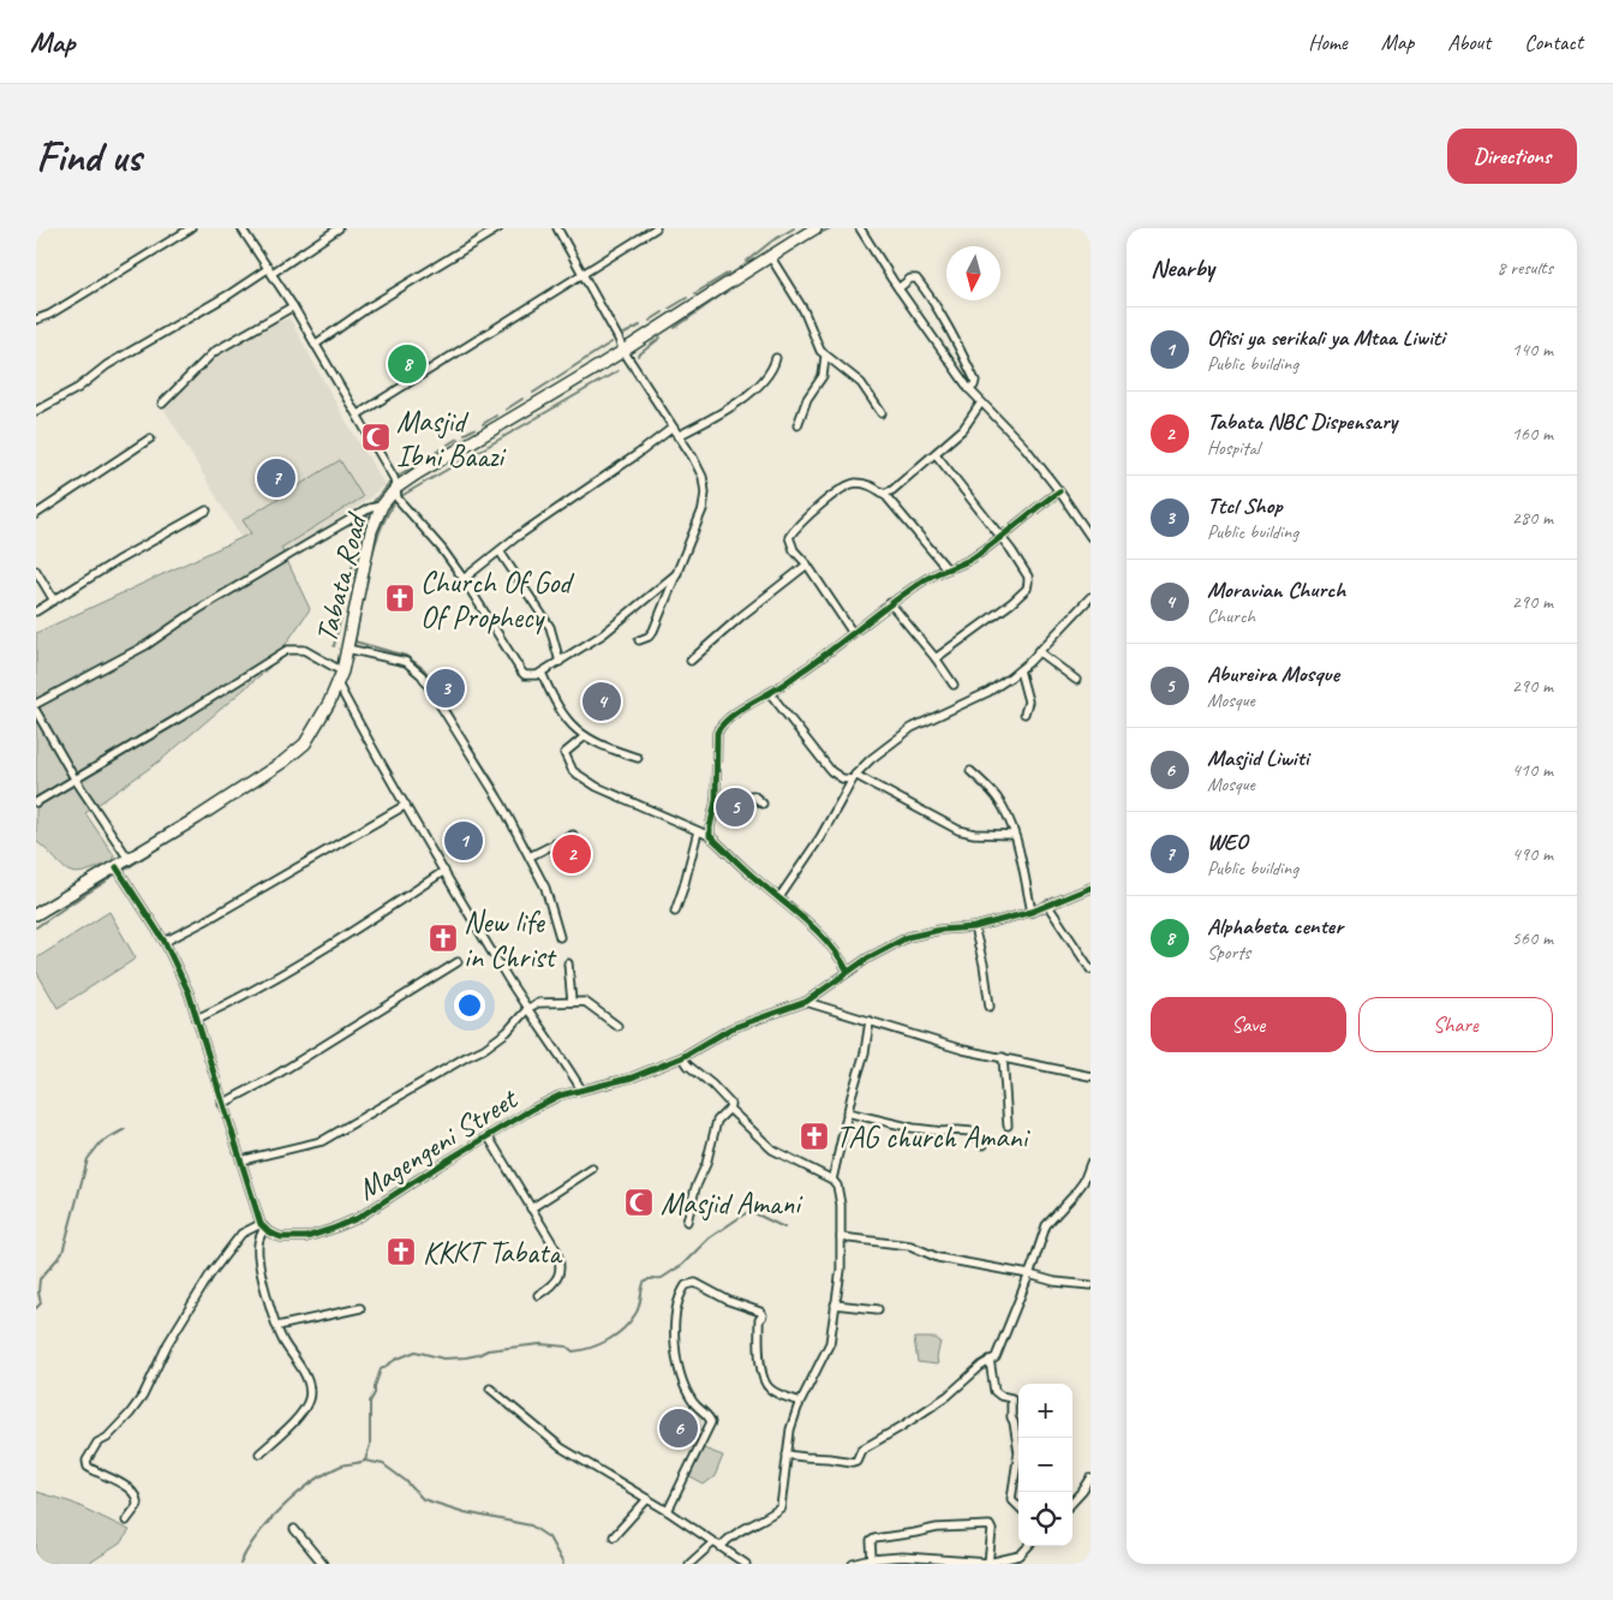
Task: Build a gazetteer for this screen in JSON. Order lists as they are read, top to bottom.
{
  "streets": {
    "main road": ["Tabata Road"],
    "street": ["Magengeni Street"]
  },
  "places": {
    "mosque": ["Masjid Ibni Baazi", "Masjid Amani"],
    "church": [
      "Church Of God Of Prophecy",
      "New life in Christ",
      "TAG church Amani",
      "KKKT Tabata"
    ]
  },
  "north": "bottom",
  "page": {
    "header": "Map",
    "nav": [
      "Home",
      "Map",
      "About",
      "Contact"
    ],
    "buttons": [
      "Directions",
      ["Save", "Share"]
    ],
    "title": "Find us",
    "heading": ["Nearby", "8 results"],
    "list": [
      {
        "mark": "1",
        "name": "Ofisi ya serikali ya Mtaa Liwiti",
        "note": "Public building",
        "value": "140 m"
      },
      {
        "mark": "2",
        "name": "Tabata NBC Dispensary",
        "note": "Hospital",
        "value": "160 m"
      },
      {
        "mark": "3",
        "name": "Ttcl Shop",
        "note": "Public building",
        "value": "280 m"
      },
      {
        "mark": "4",
        "name": "Moravian Church",
        "note": "Church",
        "value": "290 m"
      },
      {
        "mark": "5",
        "name": "Abureira Mosque",
        "note": "Mosque",
        "value": "290 m"
      },
      {
        "mark": "6",
        "name": "Masjid Liwiti",
        "note": "Mosque",
        "value": "410 m"
      },
      {
        "mark": "7",
        "name": "WEO",
        "note": "Public building",
        "value": "490 m"
      },
      {
        "mark": "8",
        "name": "Alphabeta center",
        "note": "Sports",
        "value": "560 m"
      }
    ],
    "pins": [
      "8",
      "7",
      "3",
      "4",
      "5",
      "1",
      "2",
      "6"
    ],
    "map_buttons": ["+", "−"]
  }
}
